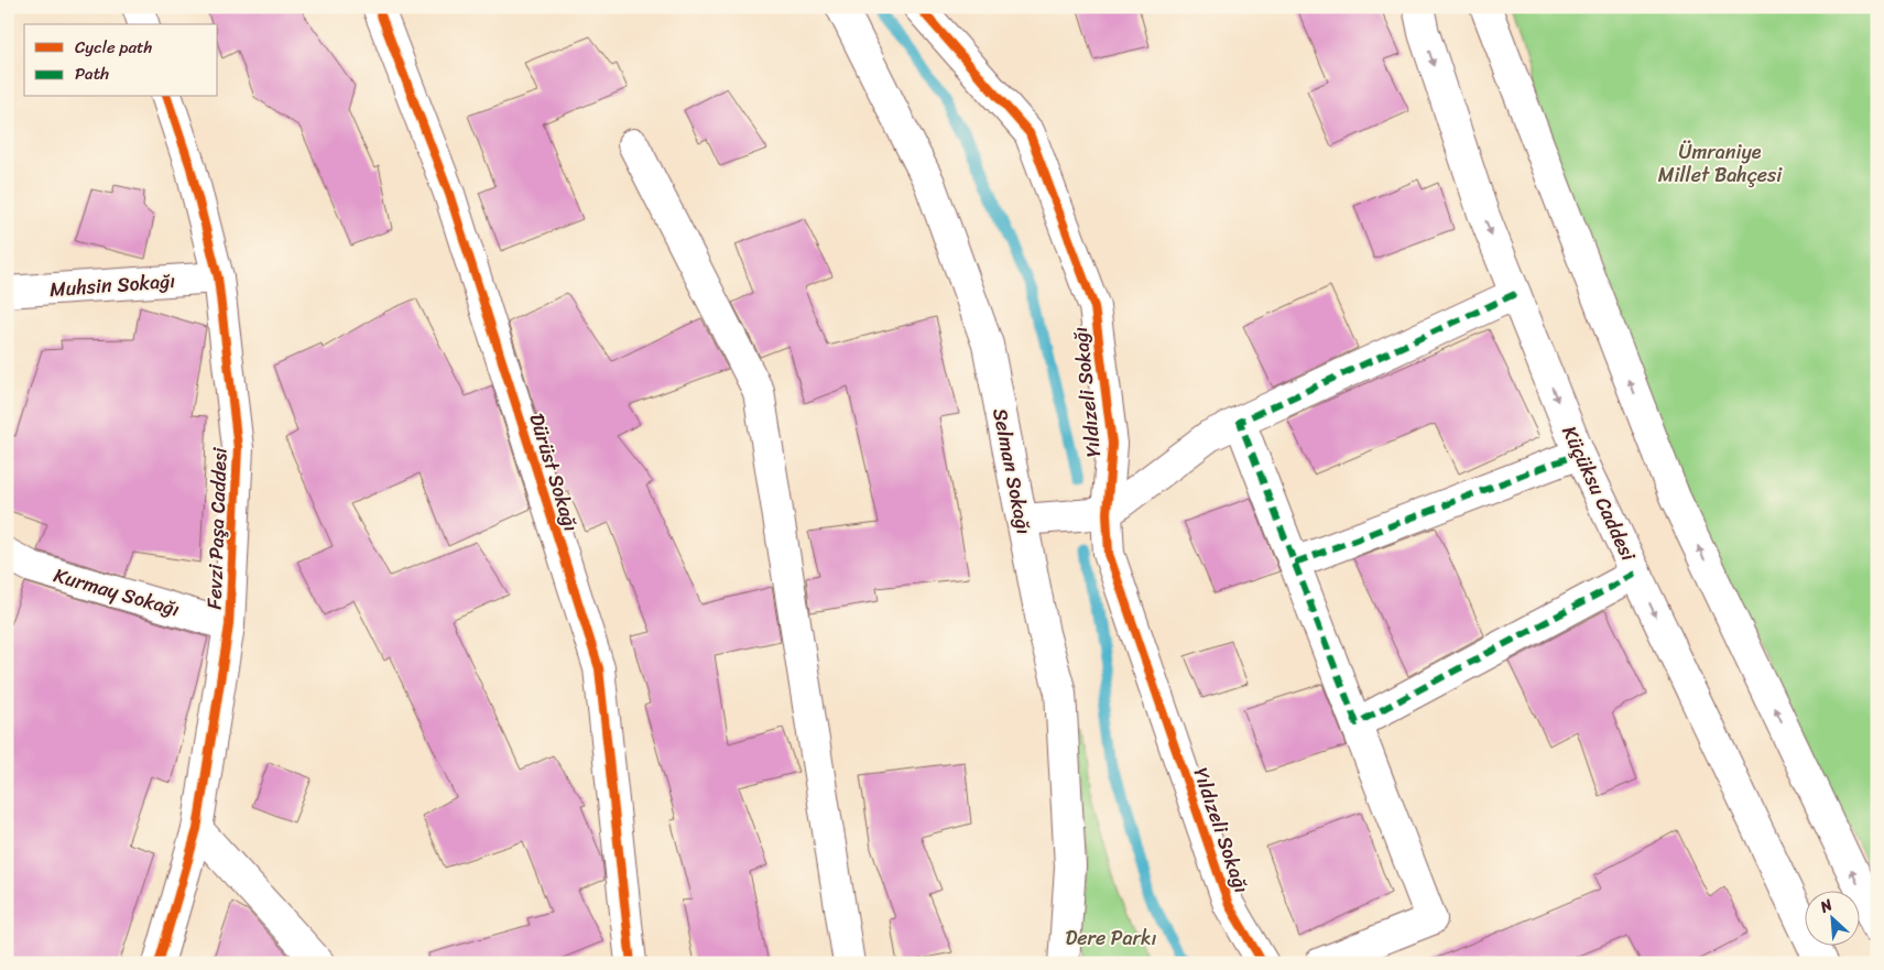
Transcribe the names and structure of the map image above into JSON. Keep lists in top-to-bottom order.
{
  "streets": {
    "street": [
      "Muhsin Sokağı",
      "Yıldızeli Sokağı",
      "Selman Sokağı",
      "Dürüst Sokağı",
      "Küçüksu Caddesi",
      "Fevzi Paşa Caddesi",
      "Kurmay Sokağı"
    ]
  },
  "crossings": [
    ["Muhsin Sokağı", "Fevzi Paşa Caddesi"],
    ["Fevzi Paşa Caddesi", "Kurmay Sokağı"]
  ],
  "parks": ["Ümraniye Millet Bahçesi", "Dere Parkı"],
  "legend": ["Cycle path", "Path"],
  "north": "top left"
}
